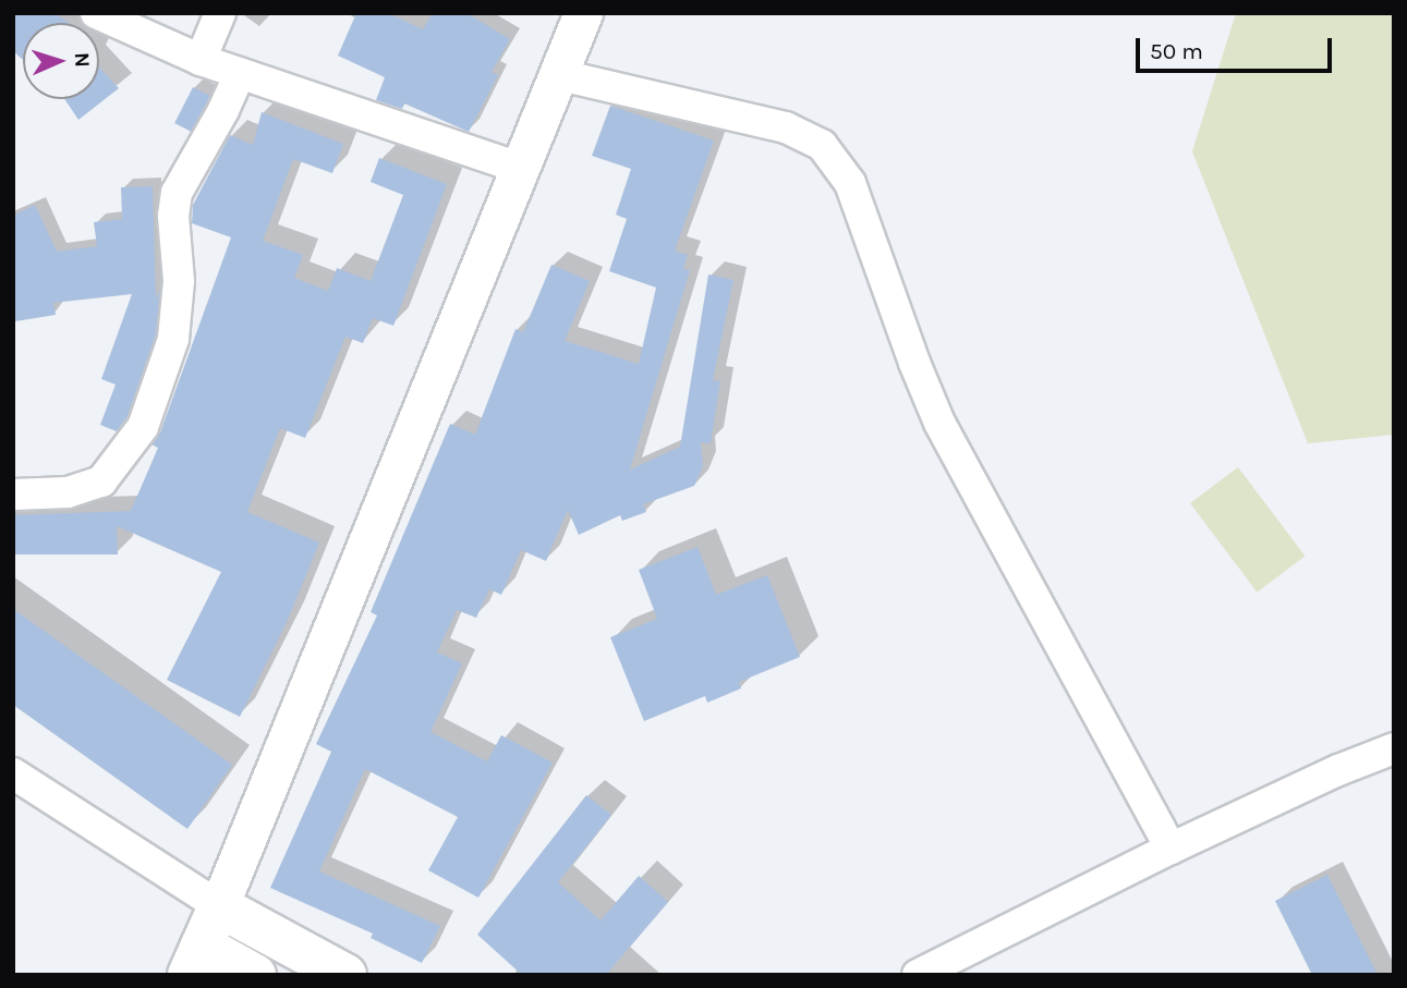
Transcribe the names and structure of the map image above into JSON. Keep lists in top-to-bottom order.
{
  "scale_bar": "50 m",
  "north": "right"
}
